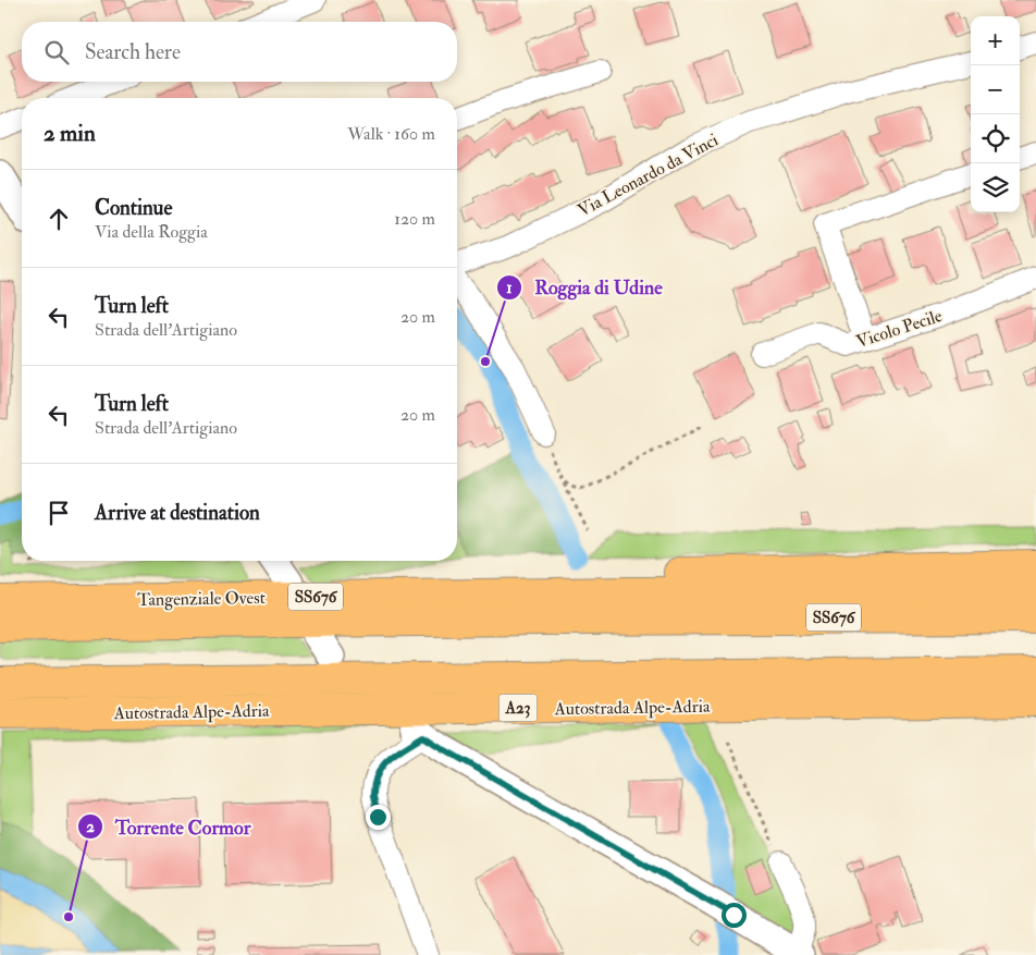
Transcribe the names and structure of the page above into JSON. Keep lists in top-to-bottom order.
{
  "streets": {
    "highway": [
      "SS676",
      "Tangenziale Ovest",
      "Autostrada Alpe-Adria",
      "A23"
    ],
    "street": ["Via Leonardo da Vinci", "Vicolo Pecile"]
  },
  "crossings": [
    ["SS676", "Tangenziale Ovest"]
  ],
  "places": ["Roggia di Udine", "Torrente Cormor"],
  "page": {
    "map_buttons": ["+", "−"],
    "search": "Search here",
    "heading": ["2 min", "Walk · 160 m"],
    "list": [
      ["Continue", "Via della Roggia", "120 m"],
      ["Turn left", "Strada dell'Artigiano", "20 m"],
      ["Turn left", "Strada dell'Artigiano", "20 m"],
      "Arrive at destination"
    ]
  }
}
